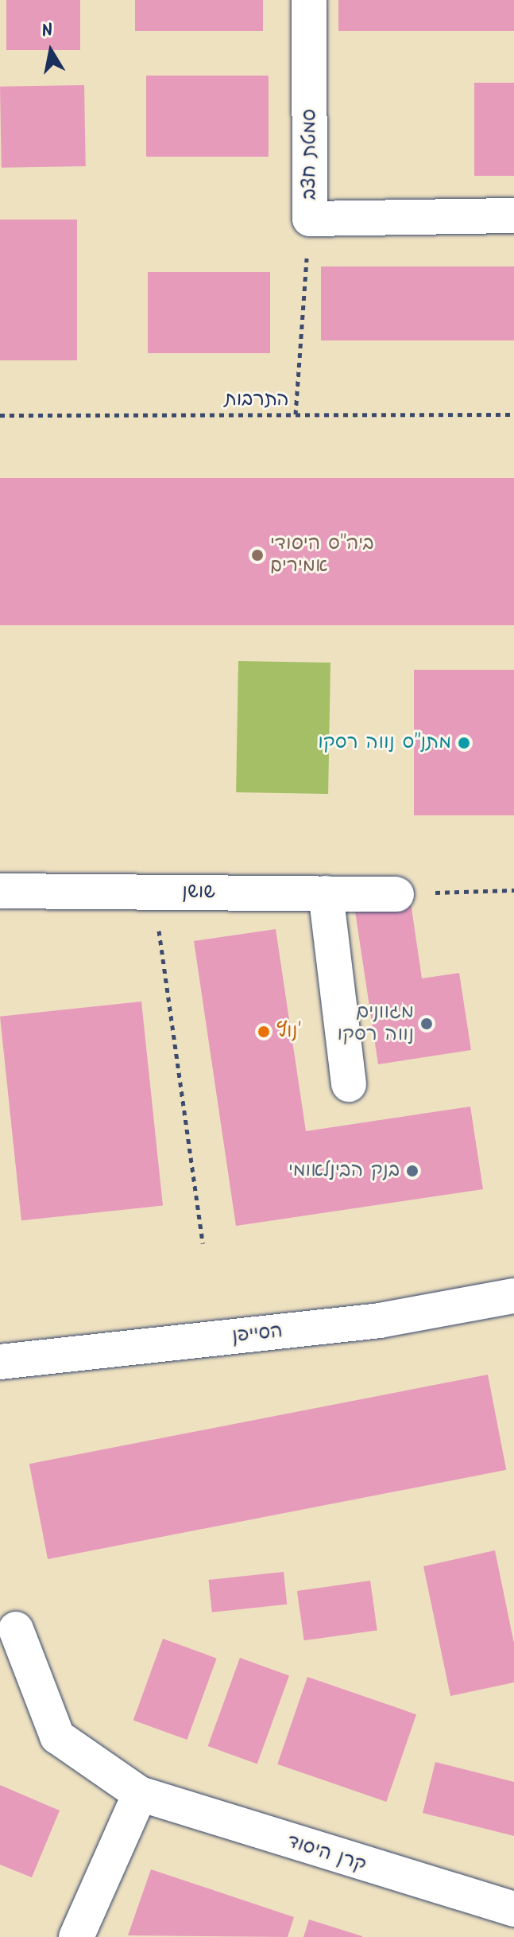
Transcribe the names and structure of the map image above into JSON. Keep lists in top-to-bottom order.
{
  "streets": {
    "street": [
      "סמטת חצב",
      "שושן",
      "הסייפן",
      "קרן היסוד"
    ],
    "path": ["התרבות"]
  },
  "places": [
    "ביה\"ס היסודי אמירים",
    "מתנ\"ס נווה רסקו",
    "מגוונים נווה רסקו",
    "נוץ'",
    "בנק הבינלאומי"
  ],
  "north": "top"
}
